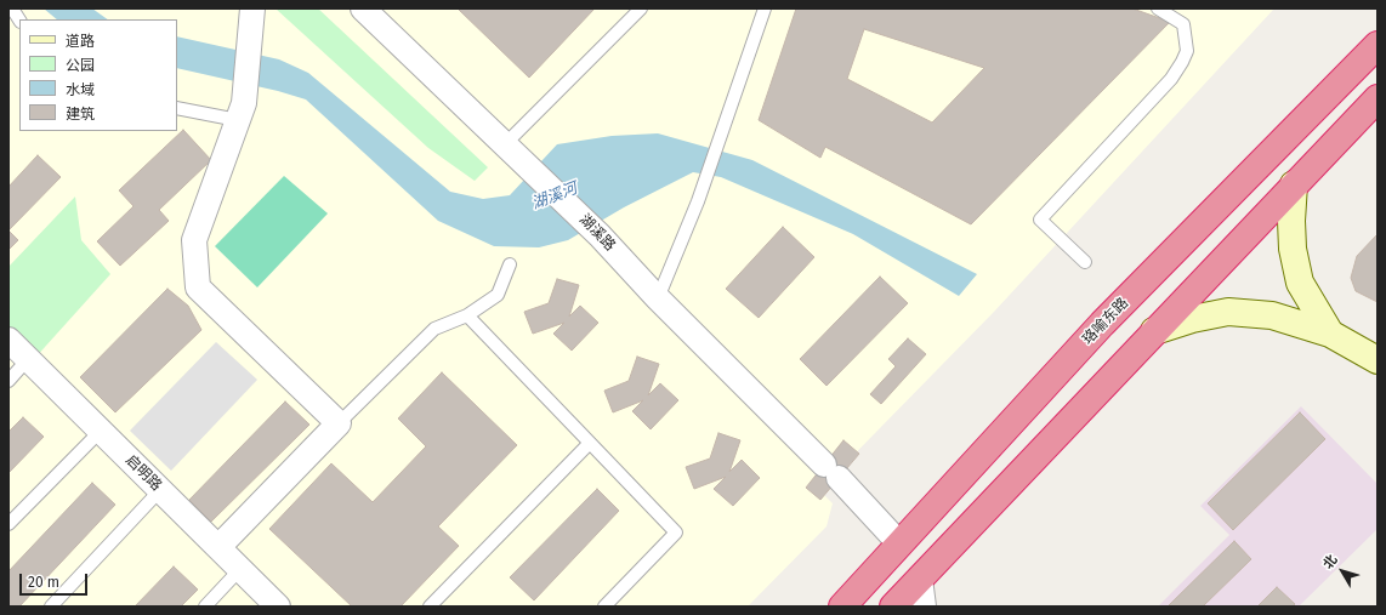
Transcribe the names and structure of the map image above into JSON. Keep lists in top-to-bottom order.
{
  "streets": {
    "highway": ["珞喻东路"],
    "street": ["湖溪路", "启明路"]
  },
  "crossings": [
    ["湖溪路", "珞喻东路"]
  ],
  "water": ["湖溪河"],
  "legend": [
    "道路",
    "公园",
    "水域",
    "建筑"
  ],
  "scale_bar": "20 m",
  "north": "top left"
}
